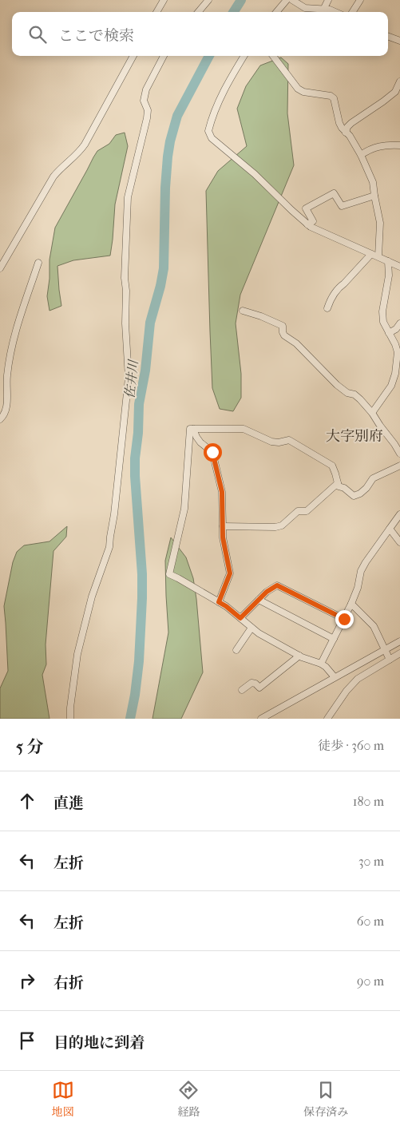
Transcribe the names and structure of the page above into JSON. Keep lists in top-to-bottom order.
{
  "districts": ["大字別府"],
  "water": ["佐井川"],
  "page": {
    "search": "ここで検索",
    "heading": ["5 分", "徒歩 · 360 m"],
    "list": [
      ["直進", "180 m"],
      ["左折", "30 m"],
      ["左折", "60 m"],
      ["右折", "90 m"],
      "目的地に到着"
    ],
    "nav": ["地図", "経路", "保存済み"]
  }
}
